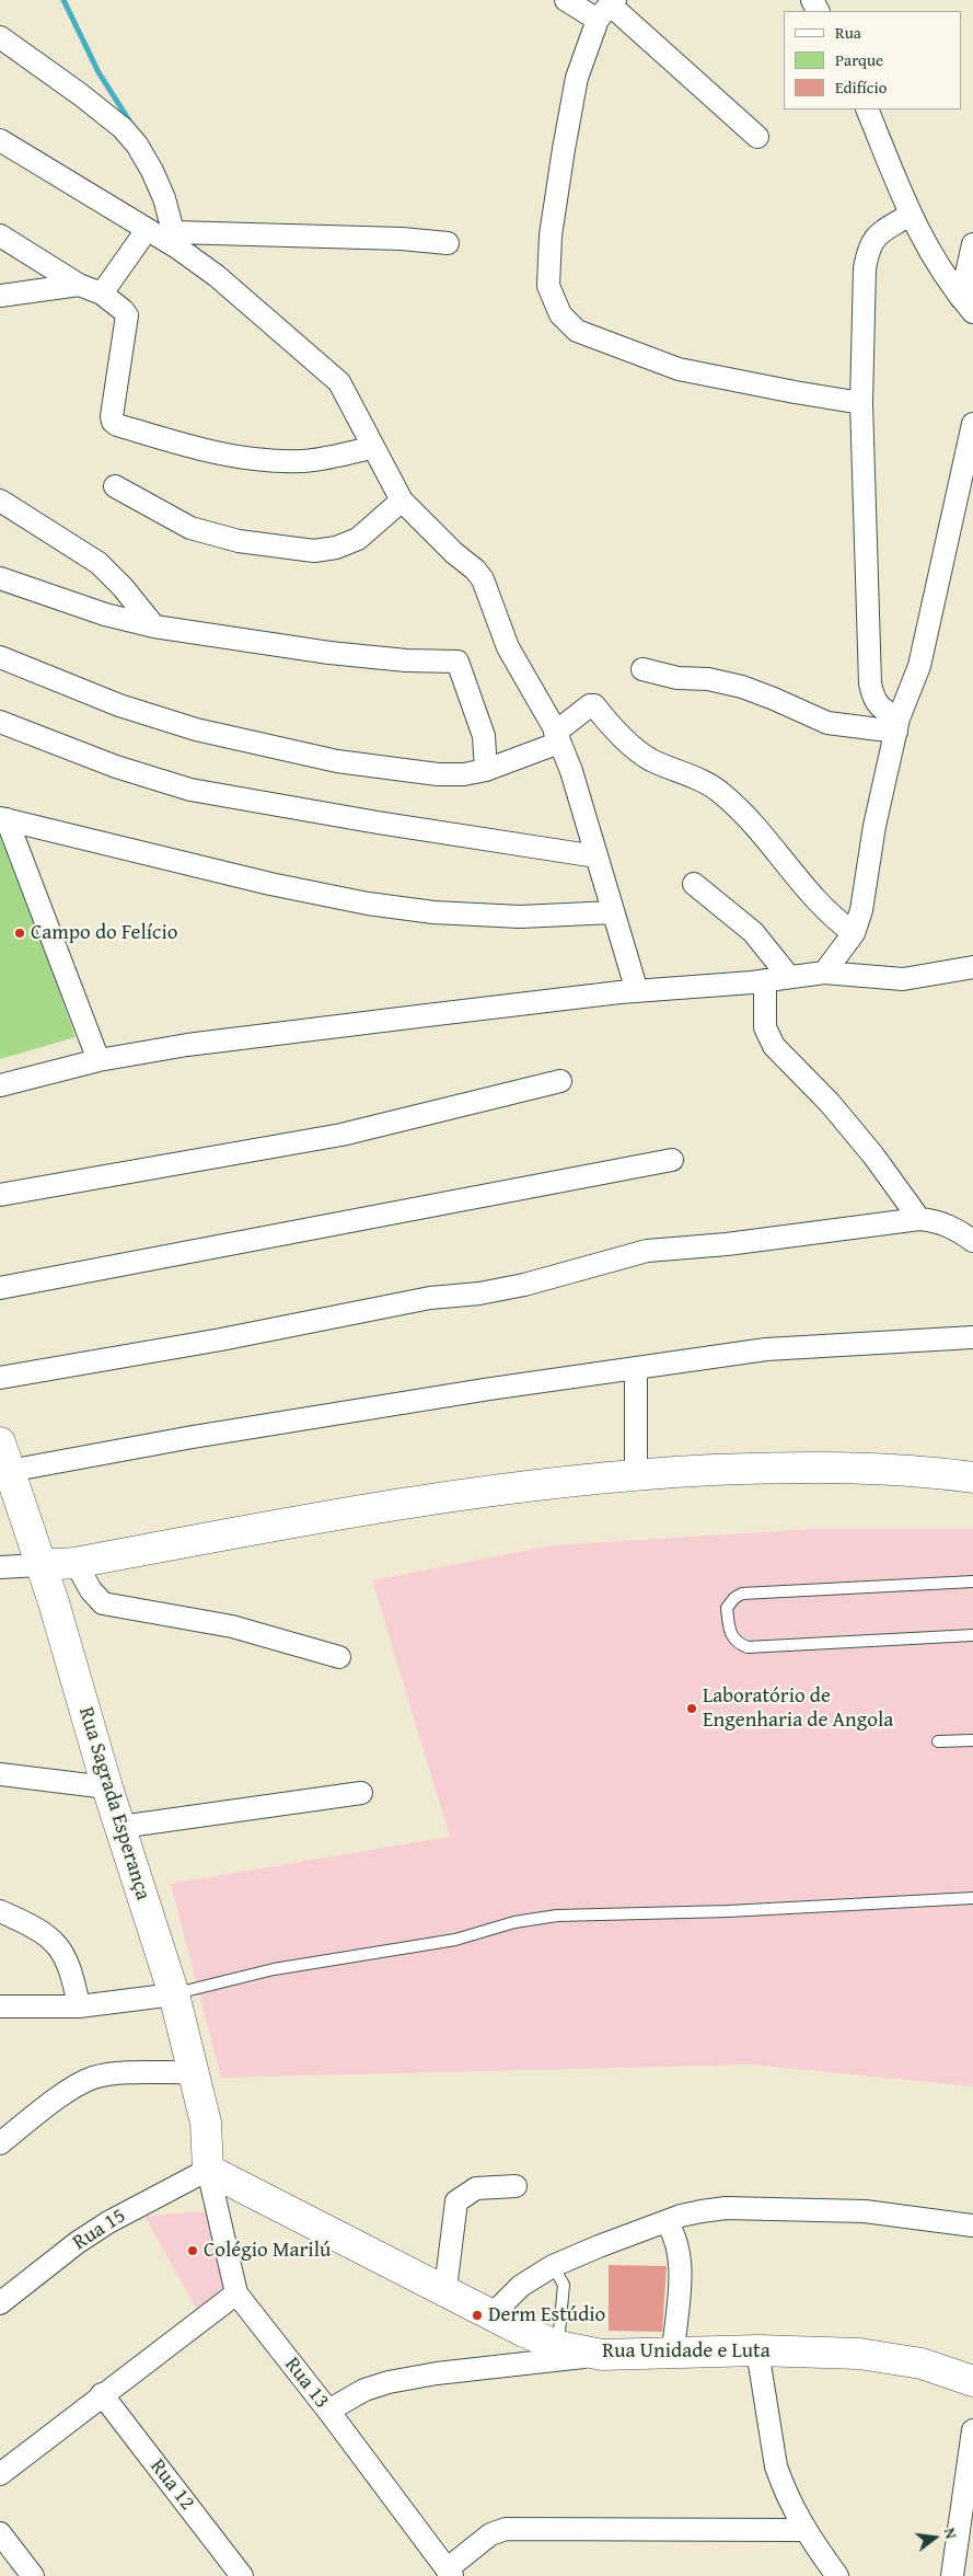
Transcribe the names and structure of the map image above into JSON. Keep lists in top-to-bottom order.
{
  "streets": {
    "street": [
      "Rua Sagrada Esperança",
      "Rua 15",
      "Rua Unidade e Luta",
      "Rua 13",
      "Rua 12"
    ]
  },
  "crossings": [
    ["Rua Sagrada Esperança", "Rua 15"],
    ["Rua Sagrada Esperança", "Rua Unidade e Luta"],
    ["Rua Sagrada Esperança", "Rua 13"],
    ["Rua 15", "Rua Unidade e Luta"],
    ["Rua 15", "Rua 13"],
    ["Rua Unidade e Luta", "Rua 13"]
  ],
  "places": [
    "Campo do Felício",
    "Laboratório de Engenharia de Angola",
    "Colégio Marilú",
    "Derm Estúdio"
  ],
  "legend": ["Rua", "Parque", "Edifício"],
  "north": "right"
}
